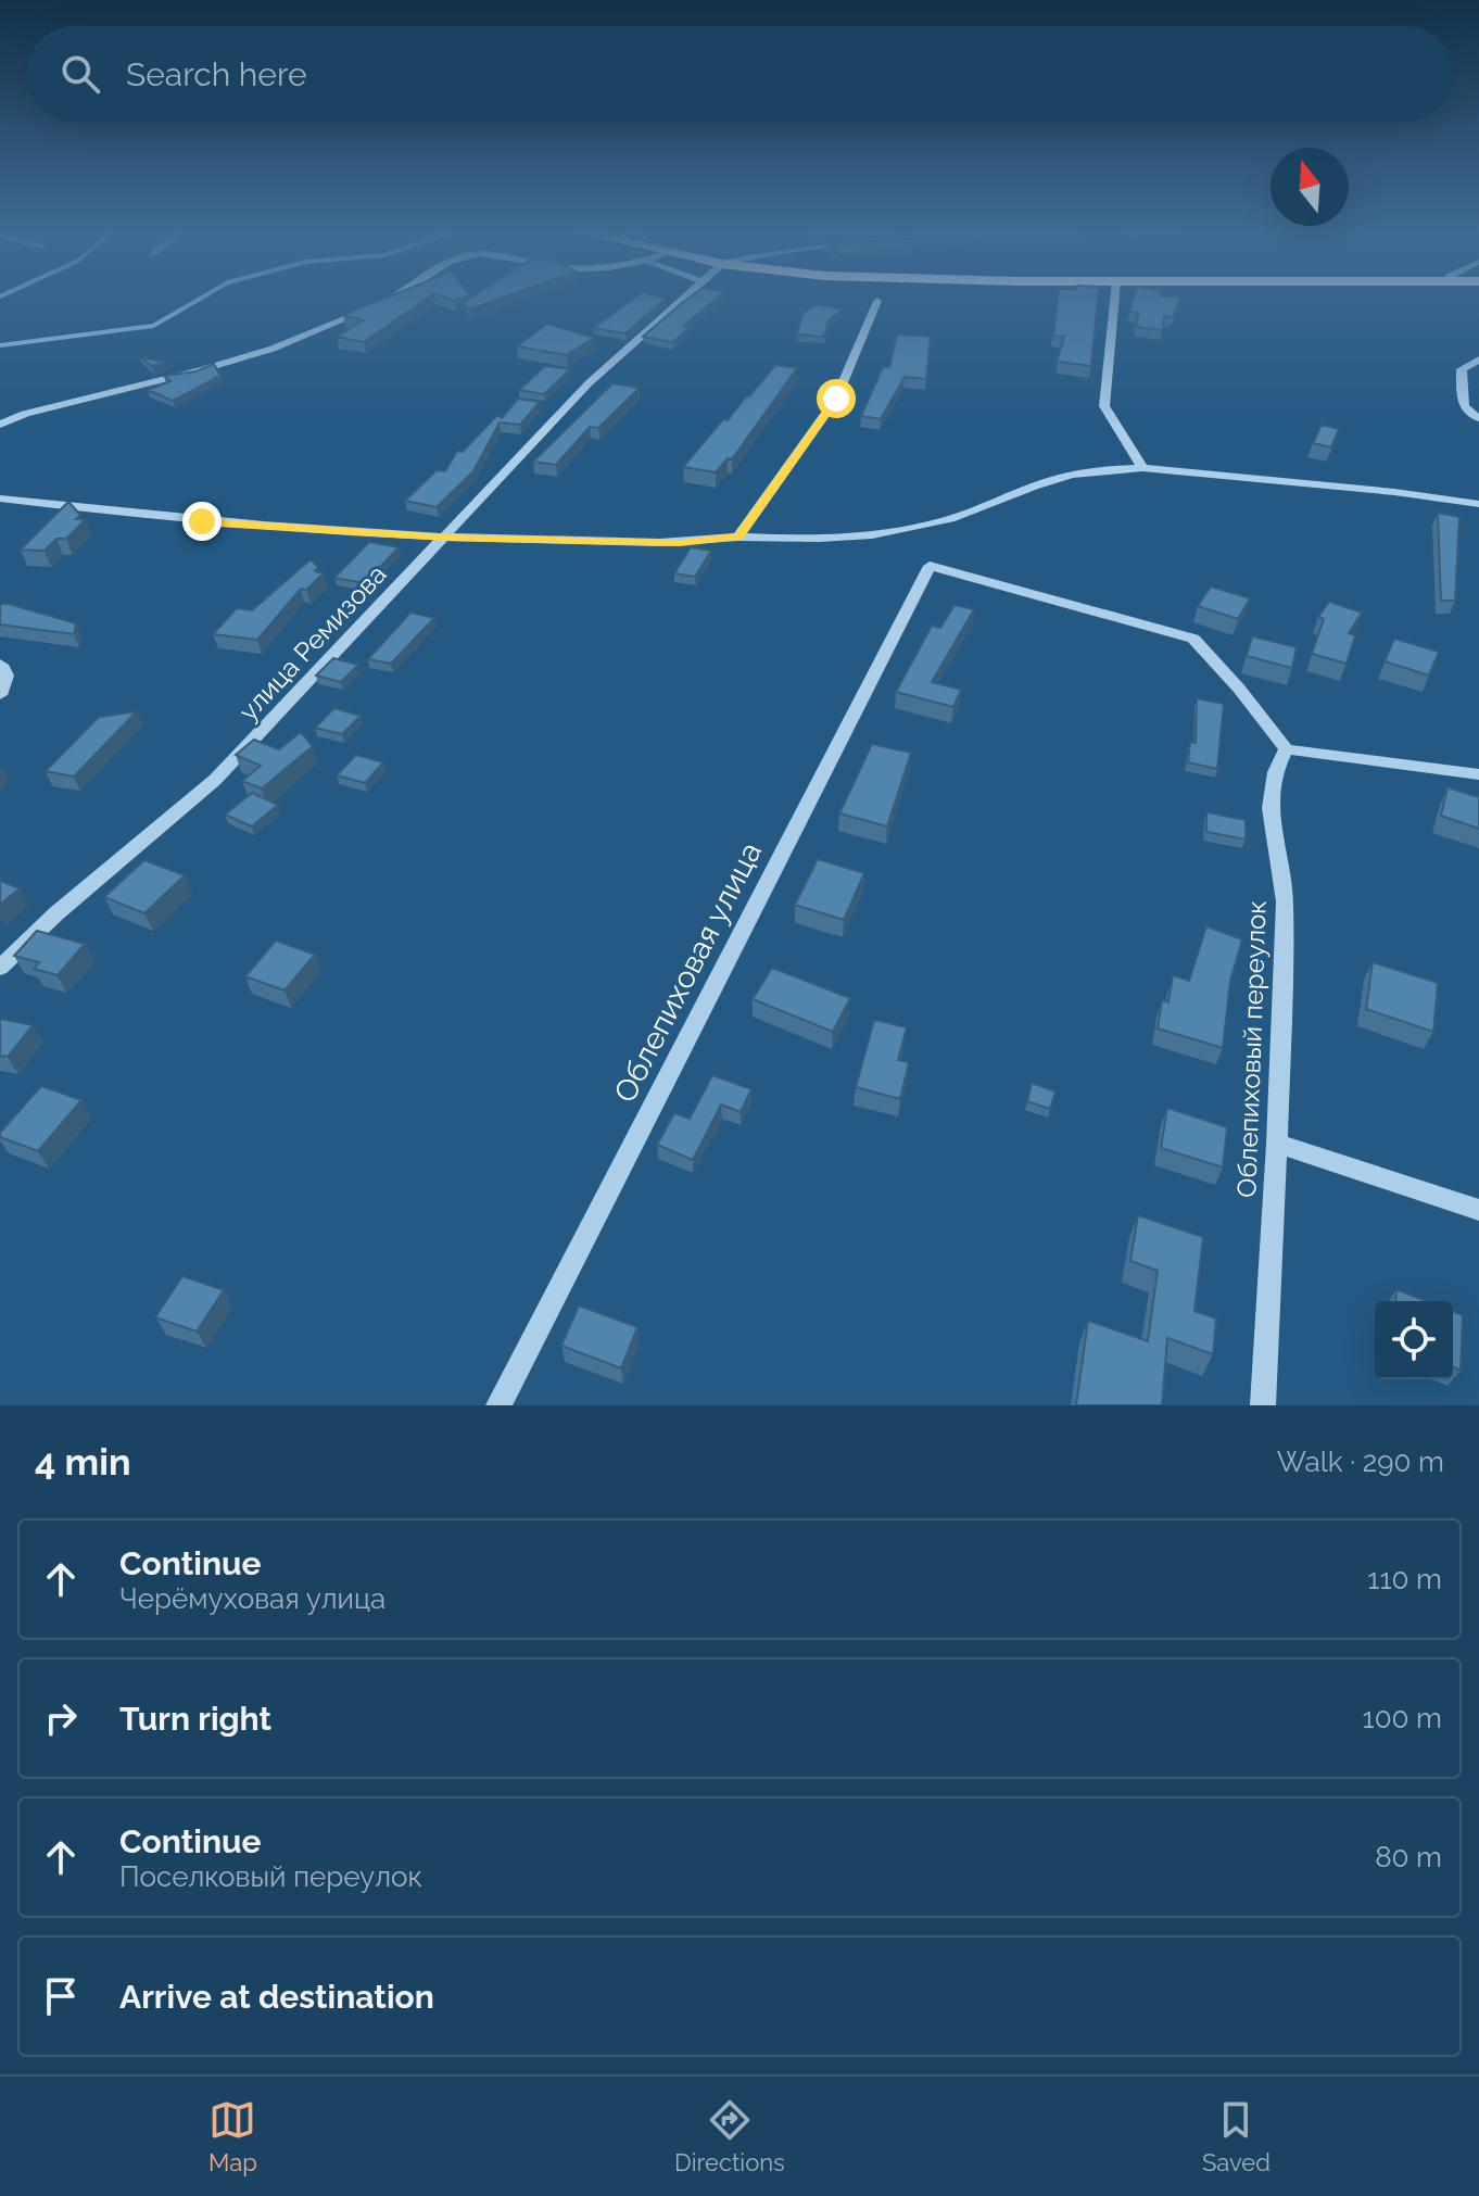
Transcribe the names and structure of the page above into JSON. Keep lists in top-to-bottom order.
{
  "streets": {
    "street": ["улица Ремизова", "Облепиховая улица", "Облепиховый переулок"]
  },
  "crossings": [
    ["Облепиховая улица", "Облепиховый переулок"]
  ],
  "north": "top",
  "page": {
    "search": "Search here",
    "heading": ["4 min", "Walk · 290 m"],
    "list": [
      ["Continue", "Черёмуховая улица", "110 m"],
      ["Turn right", "100 m"],
      ["Continue", "Поселковый переулок", "80 m"],
      "Arrive at destination"
    ],
    "nav": ["Map", "Directions", "Saved"]
  }
}
